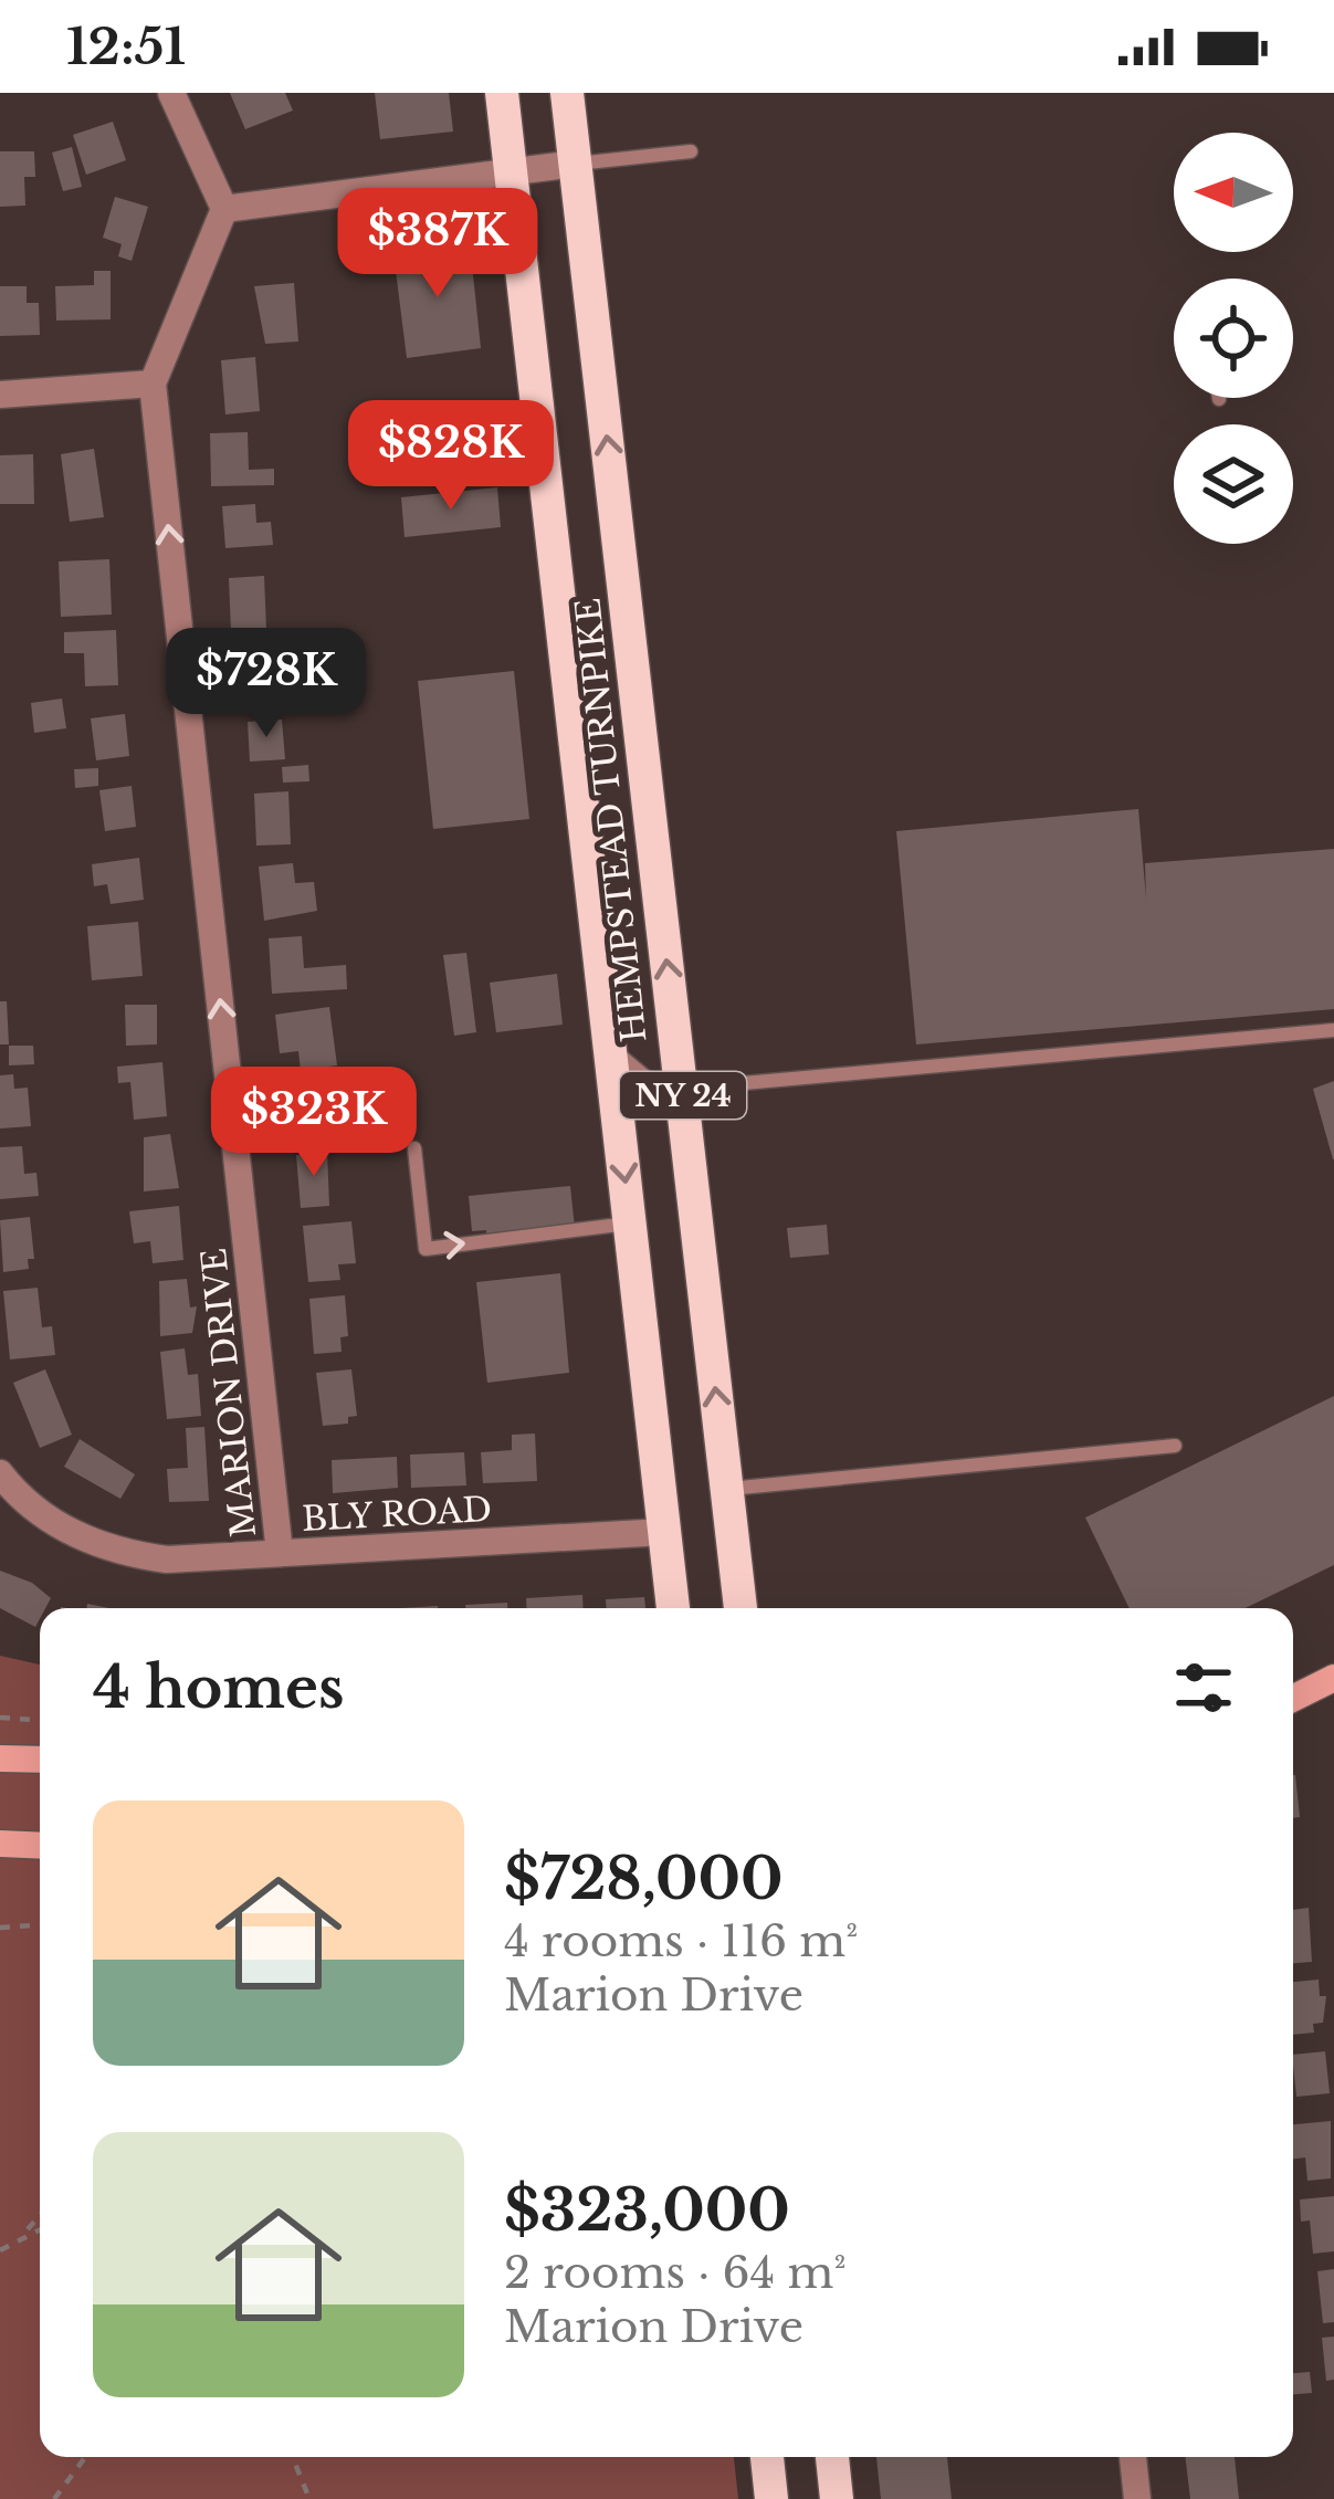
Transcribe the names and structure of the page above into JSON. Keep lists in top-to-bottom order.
{
  "streets": {
    "main road": ["HEMPSTEAD TURNPIKE", "NY 24"],
    "street": ["MARION DRIVE", "BLY ROAD"]
  },
  "crossings": [
    ["HEMPSTEAD TURNPIKE", "BLY ROAD"],
    ["MARION DRIVE", "BLY ROAD"]
  ],
  "one_way": ["MARION DRIVE"],
  "north": "left",
  "page": {
    "status": "12:51",
    "price": [
      "$387K",
      "$828K",
      "$728K",
      "$323K"
    ],
    "heading": "4 homes",
    "list": [
      {
        "name": "$728,000",
        "note": "4 rooms · 116 m² · Marion Drive"
      },
      {
        "name": "$323,000",
        "note": "2 rooms · 64 m² · Marion Drive"
      }
    ]
  }
}
